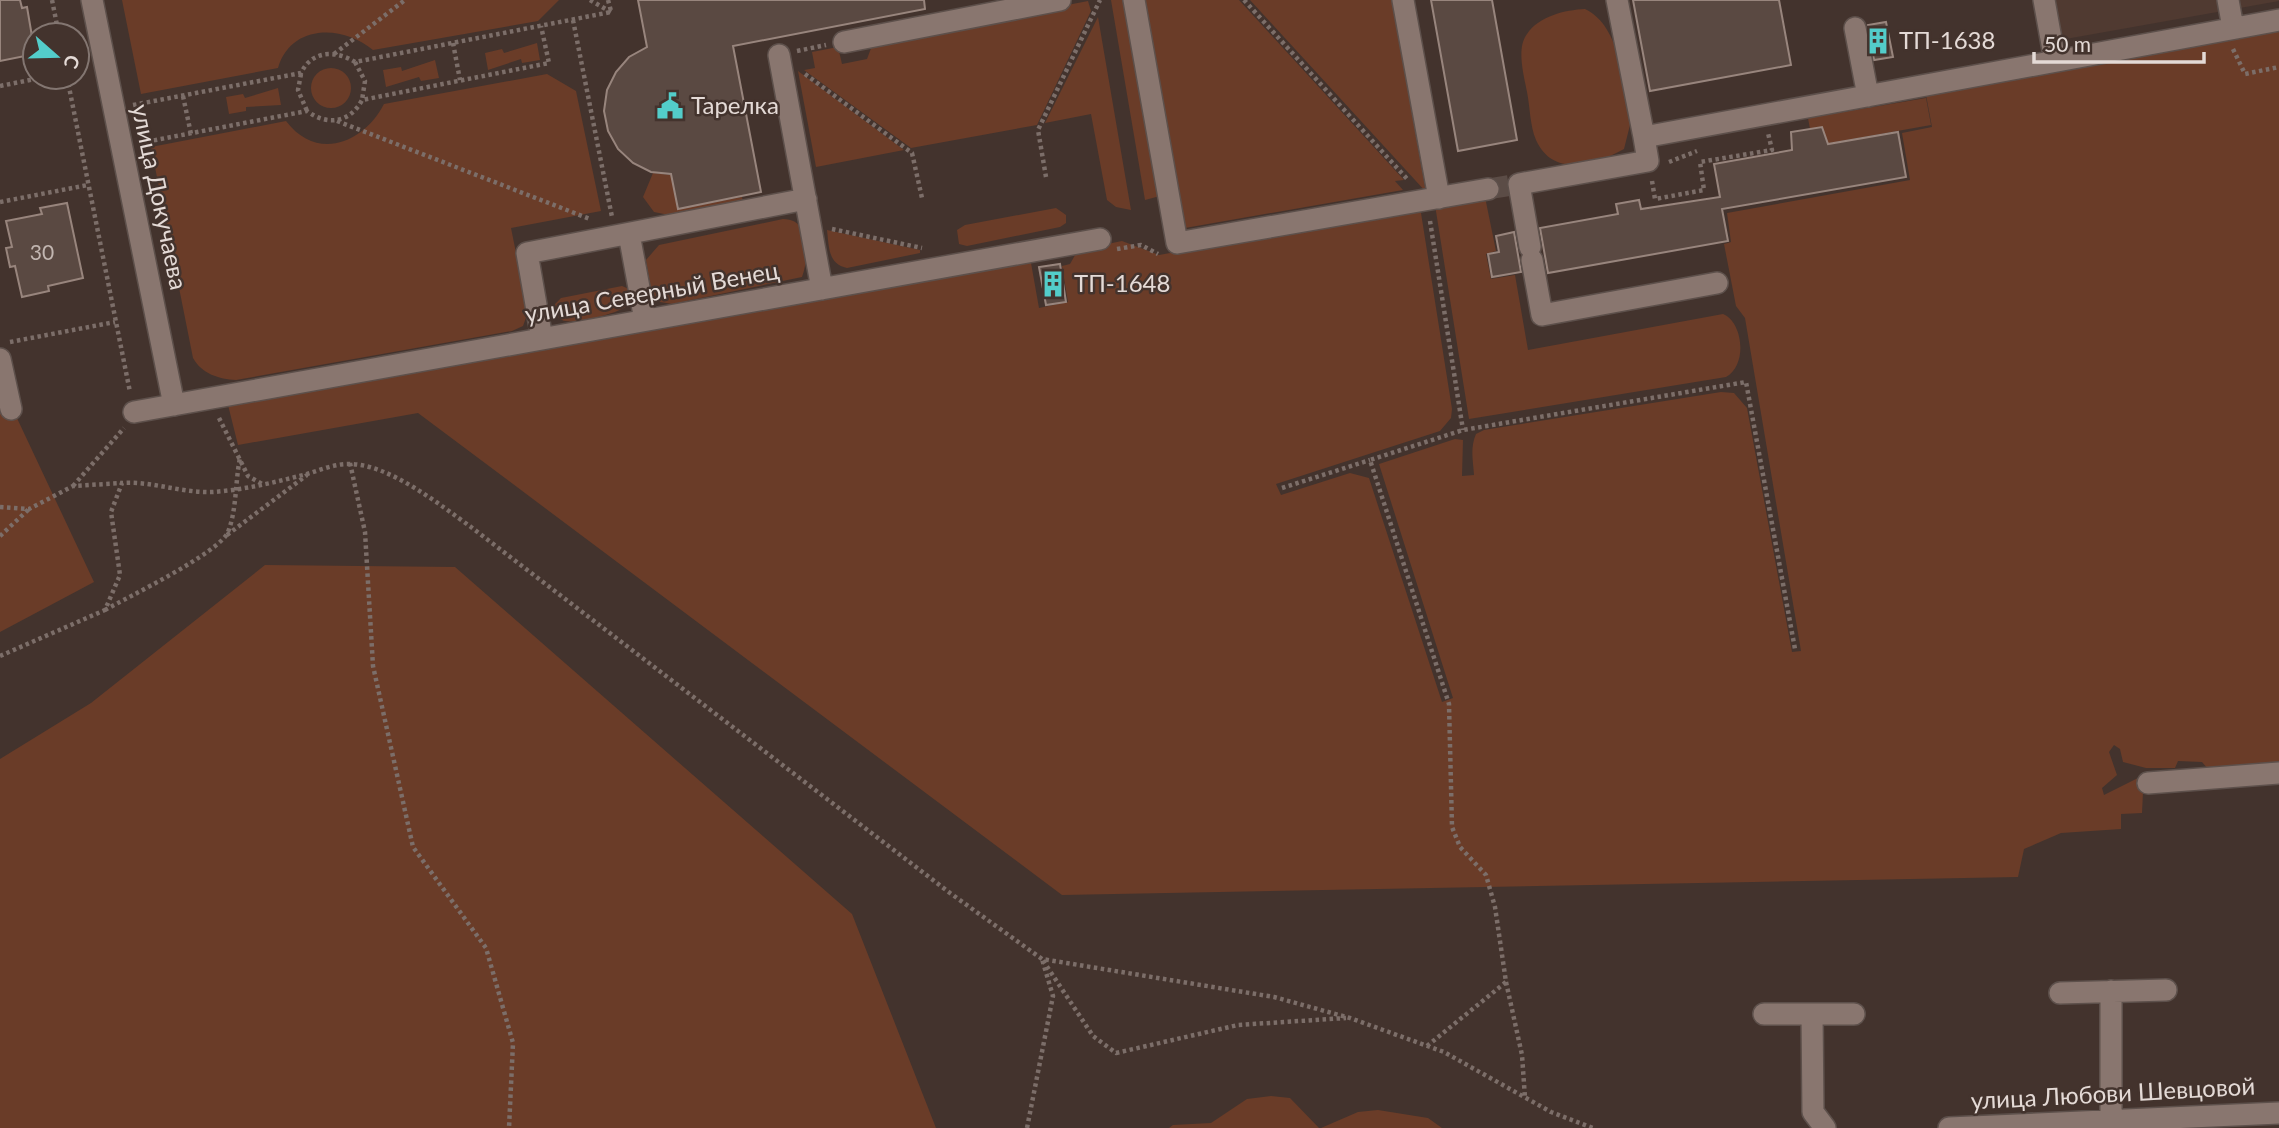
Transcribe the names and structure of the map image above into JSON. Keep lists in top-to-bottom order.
{
  "streets": {
    "street": ["улица Докучаева", "улица Северный Венец", "улица Любови Шевцовой"]
  },
  "crossings": [
    ["улица Докучаева", "улица Северный Венец"]
  ],
  "places": {
    "building": ["ТП-1638", "ТП-1648"],
    "public building": ["Тарелка"]
  },
  "house_numbers": ["30"],
  "scale_bar": "50 m",
  "north": "right"
}
